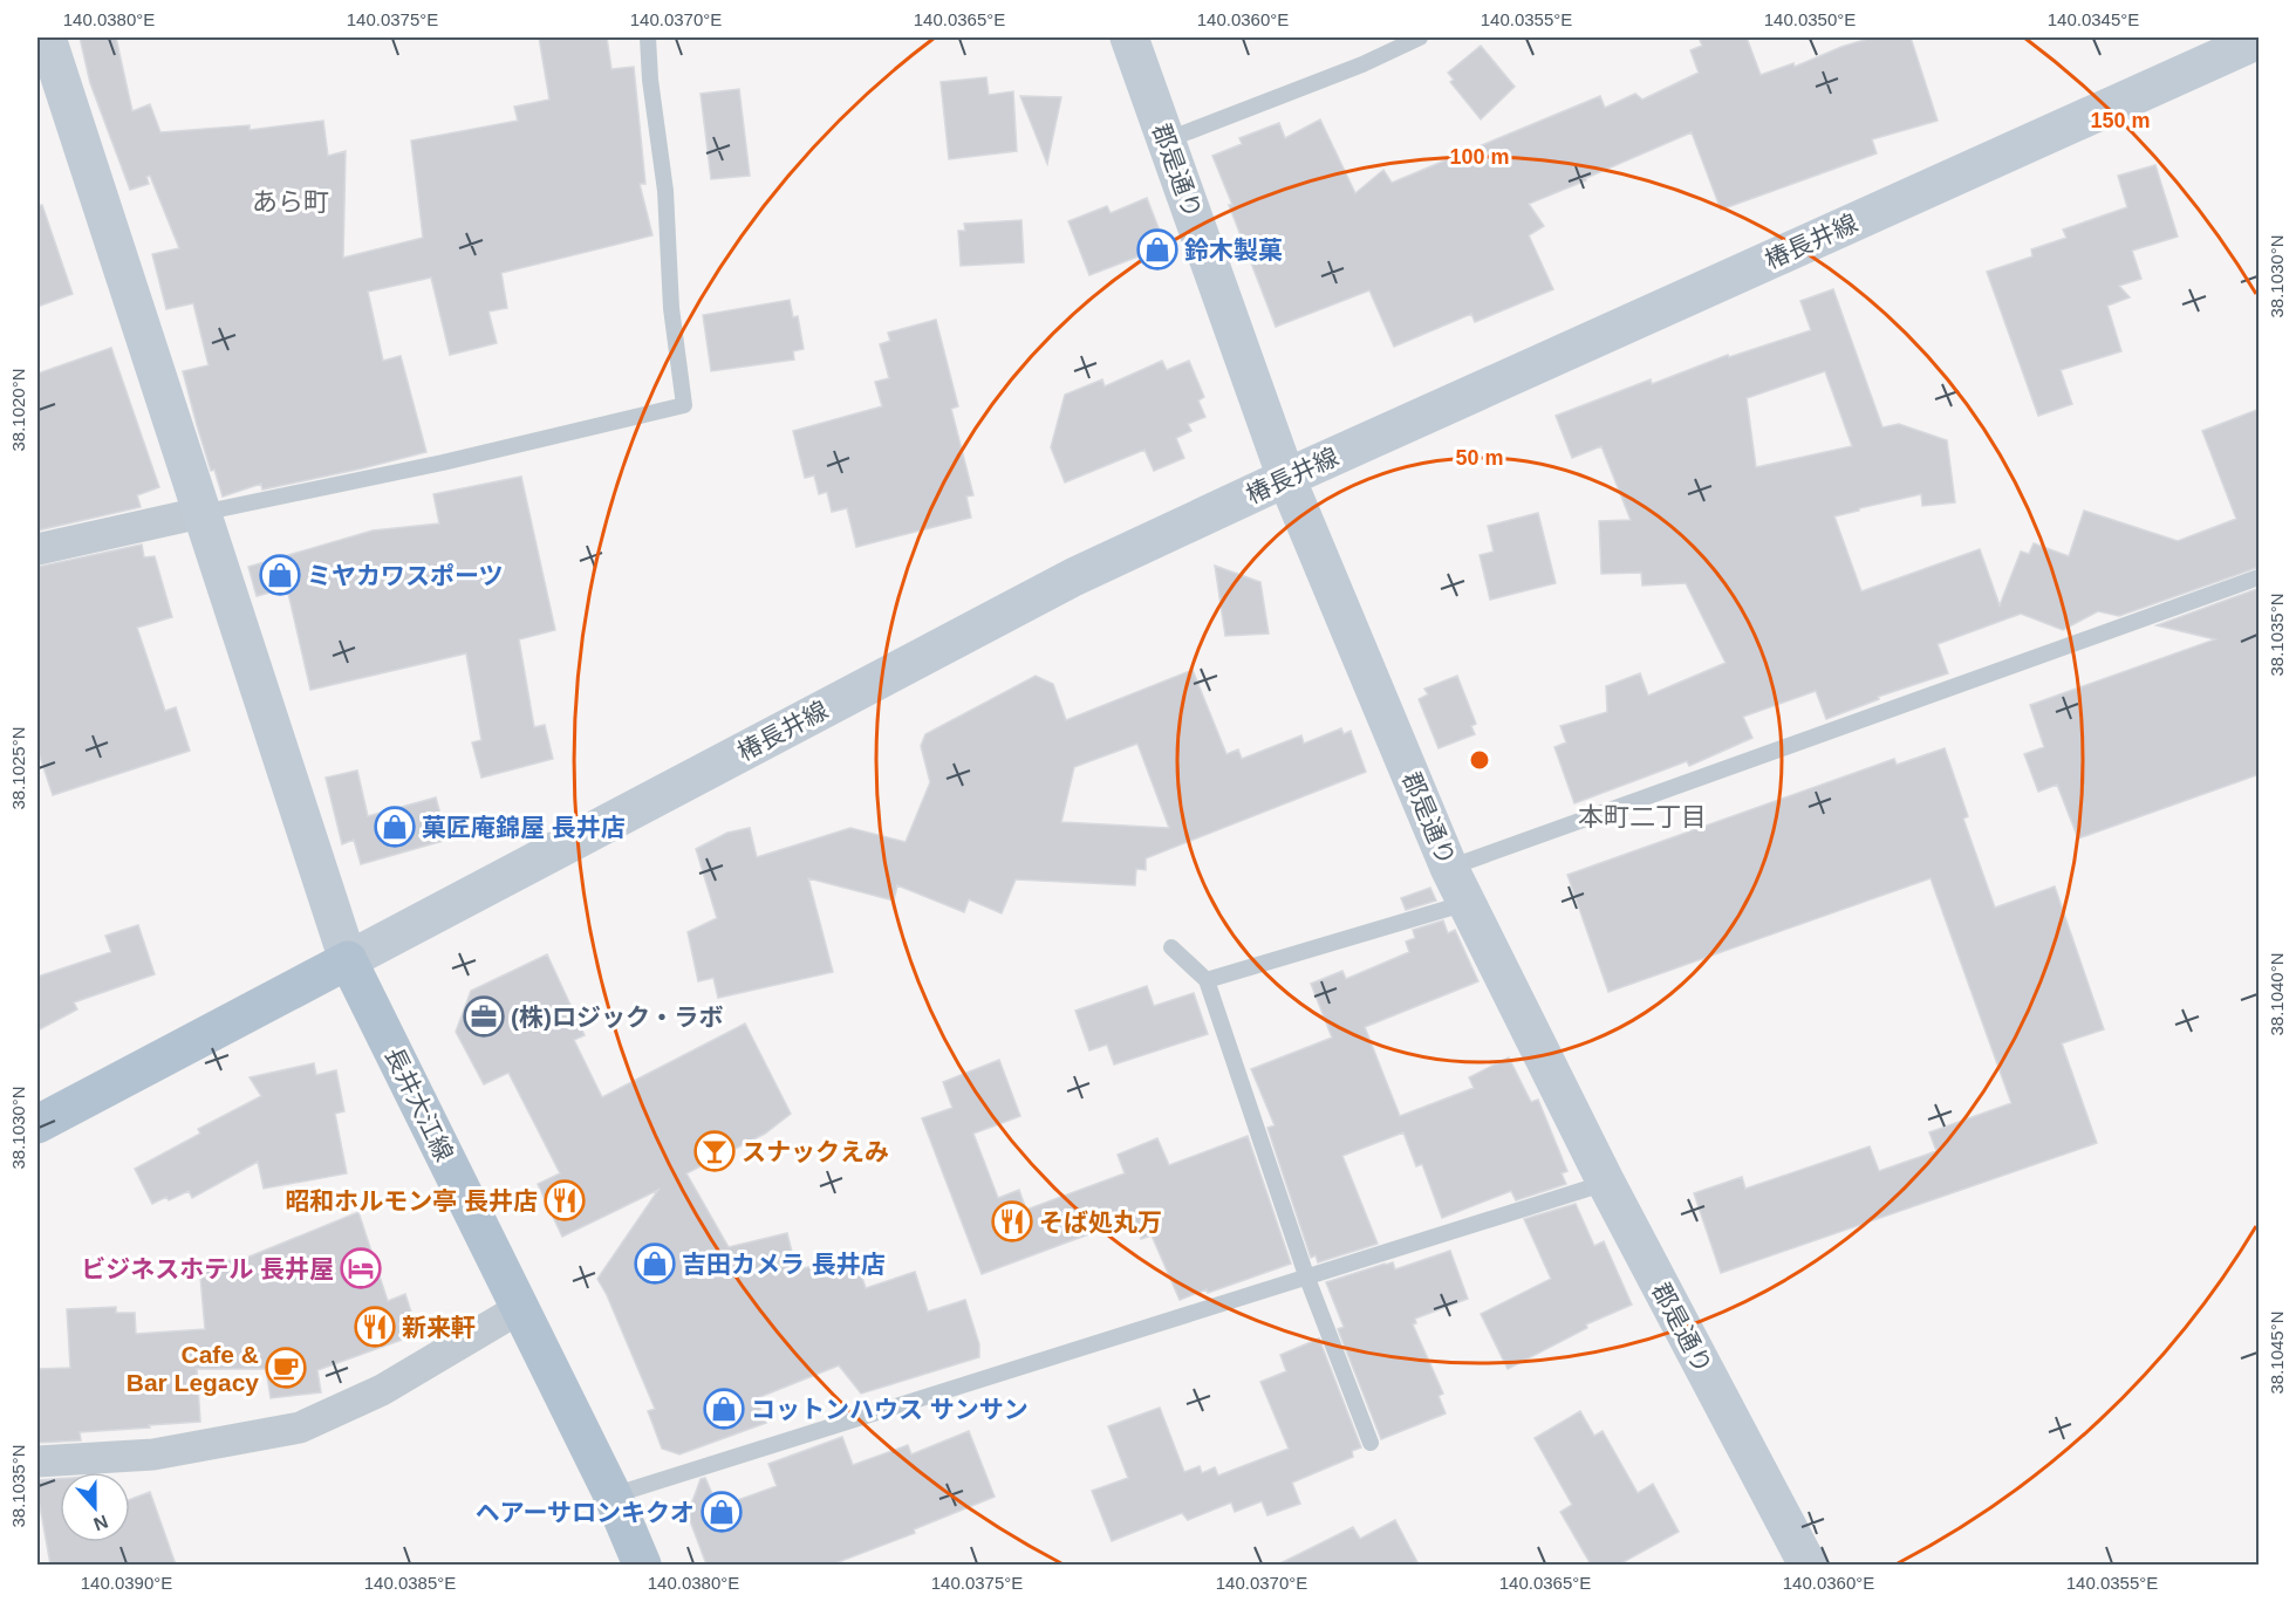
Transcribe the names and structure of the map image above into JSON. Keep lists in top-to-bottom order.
{
  "streets": {
    "main road": ["長井大江線"],
    "street": ["郡是通り", "椿長井線"]
  },
  "crossings": [
    ["郡是通り", "椿長井線"],
    ["椿長井線", "長井大江線"]
  ],
  "districts": ["あら町", "本町二丁目"],
  "places": {
    "shop": [
      "鈴木製菓",
      "ミヤカワスポーツ",
      "菓匠庵錦屋 長井店",
      "吉田カメラ 長井店",
      "コットンハウス サンサン",
      "ヘアーサロンキクオ"
    ],
    "office": ["(株)ロジック・ラボ"],
    "bar": ["スナックえみ"],
    "restaurant": ["昭和ホルモン亭 長井店", "そば処丸万", "新来軒"],
    "hotel": ["ビジネスホテル 長井屋"],
    "cafe": ["Cafe & Bar Legacy"]
  },
  "north": "bottom",
  "coordinates": [
    "140.0380°E",
    "140.0375°E",
    "140.0370°E",
    "140.0365°E",
    "140.0360°E",
    "140.0355°E",
    "140.0350°E",
    "140.0345°E",
    "38.1030°N",
    "38.1020°N",
    "38.1035°N",
    "38.1025°N",
    "38.1040°N",
    "38.1045°N",
    "140.0390°E",
    "140.0385°E"
  ],
  "rings": ["150 m", "100 m", "50 m"]
}
